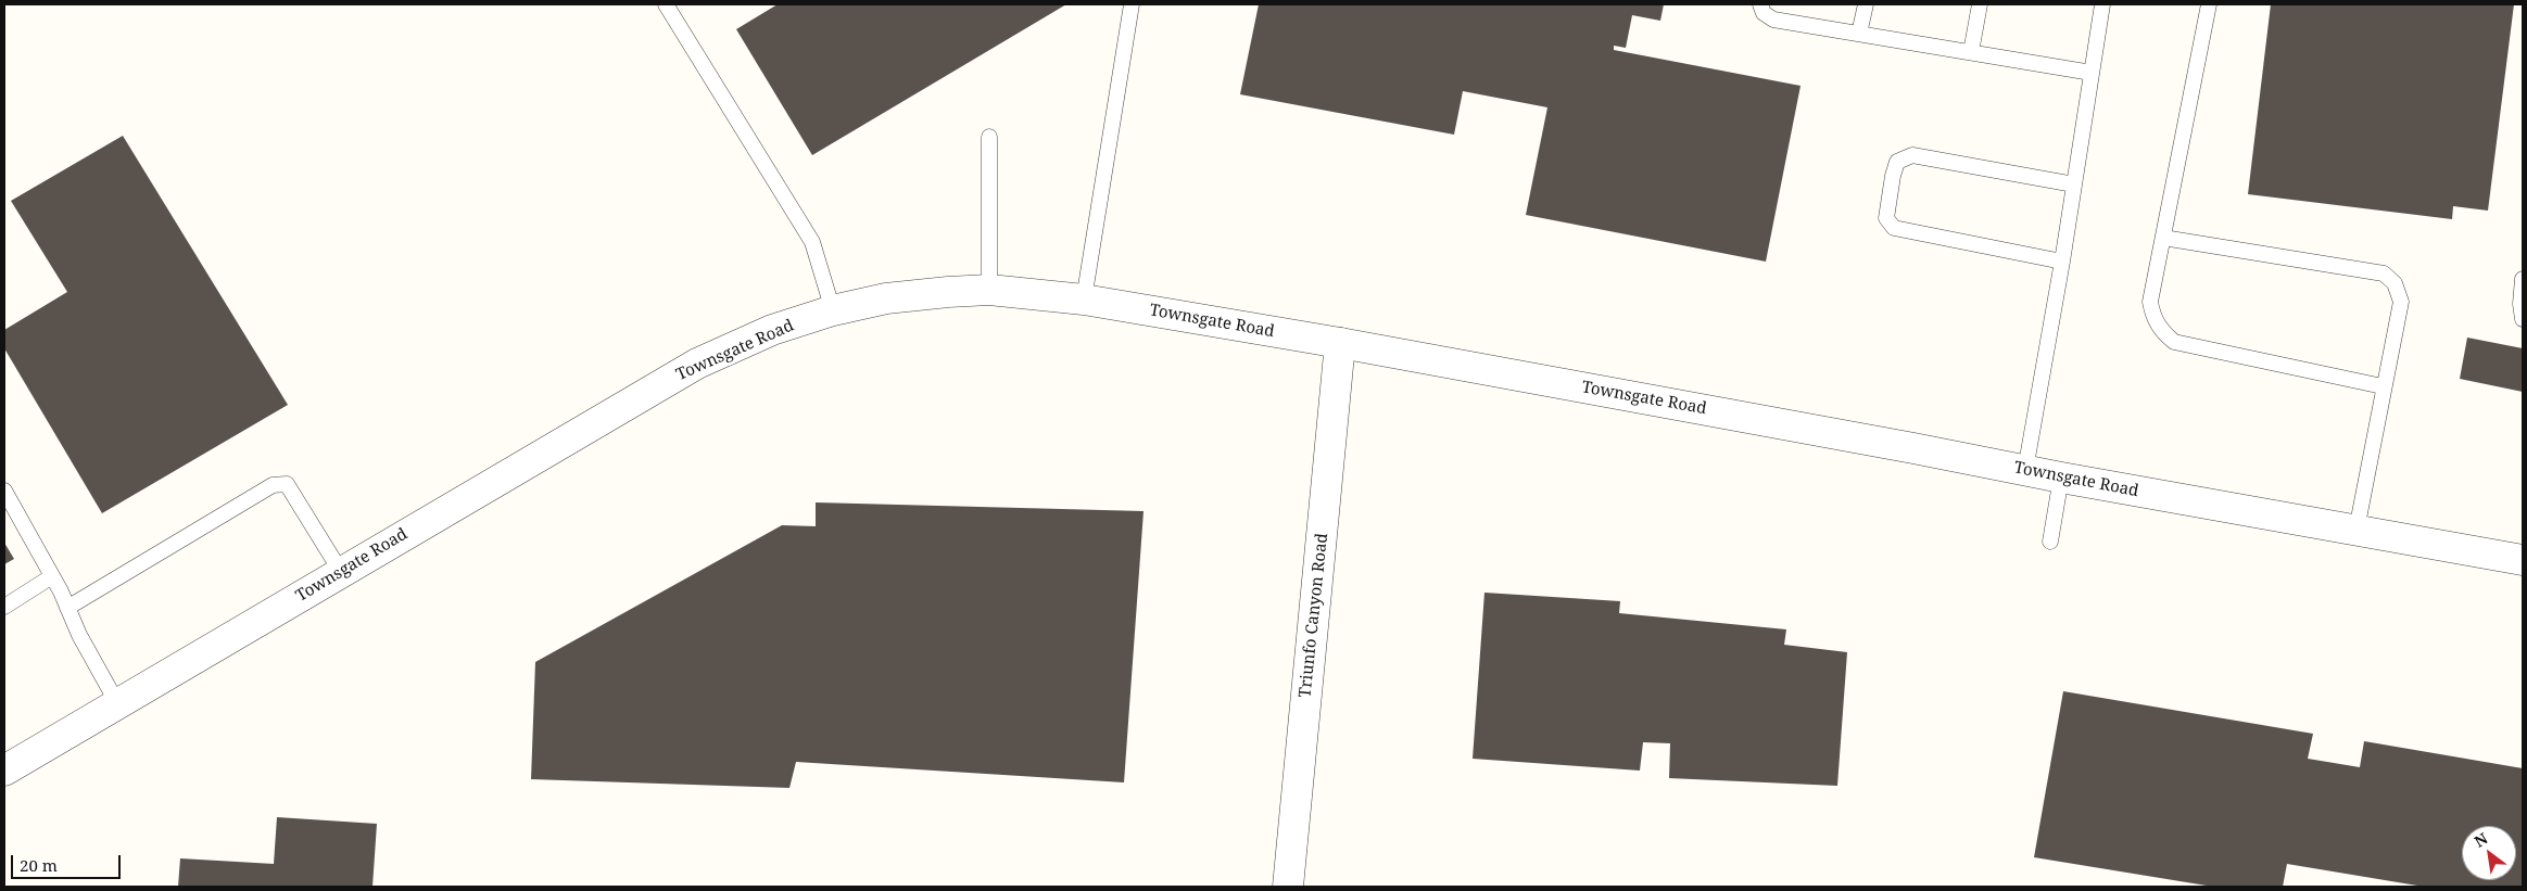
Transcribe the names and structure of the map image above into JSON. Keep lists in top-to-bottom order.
{
  "streets": {
    "street": ["Townsgate Road", "Triunfo Canyon Road"]
  },
  "crossings": [
    ["Townsgate Road", "Triunfo Canyon Road"]
  ],
  "scale_bar": "20 m",
  "north": "top left"
}
